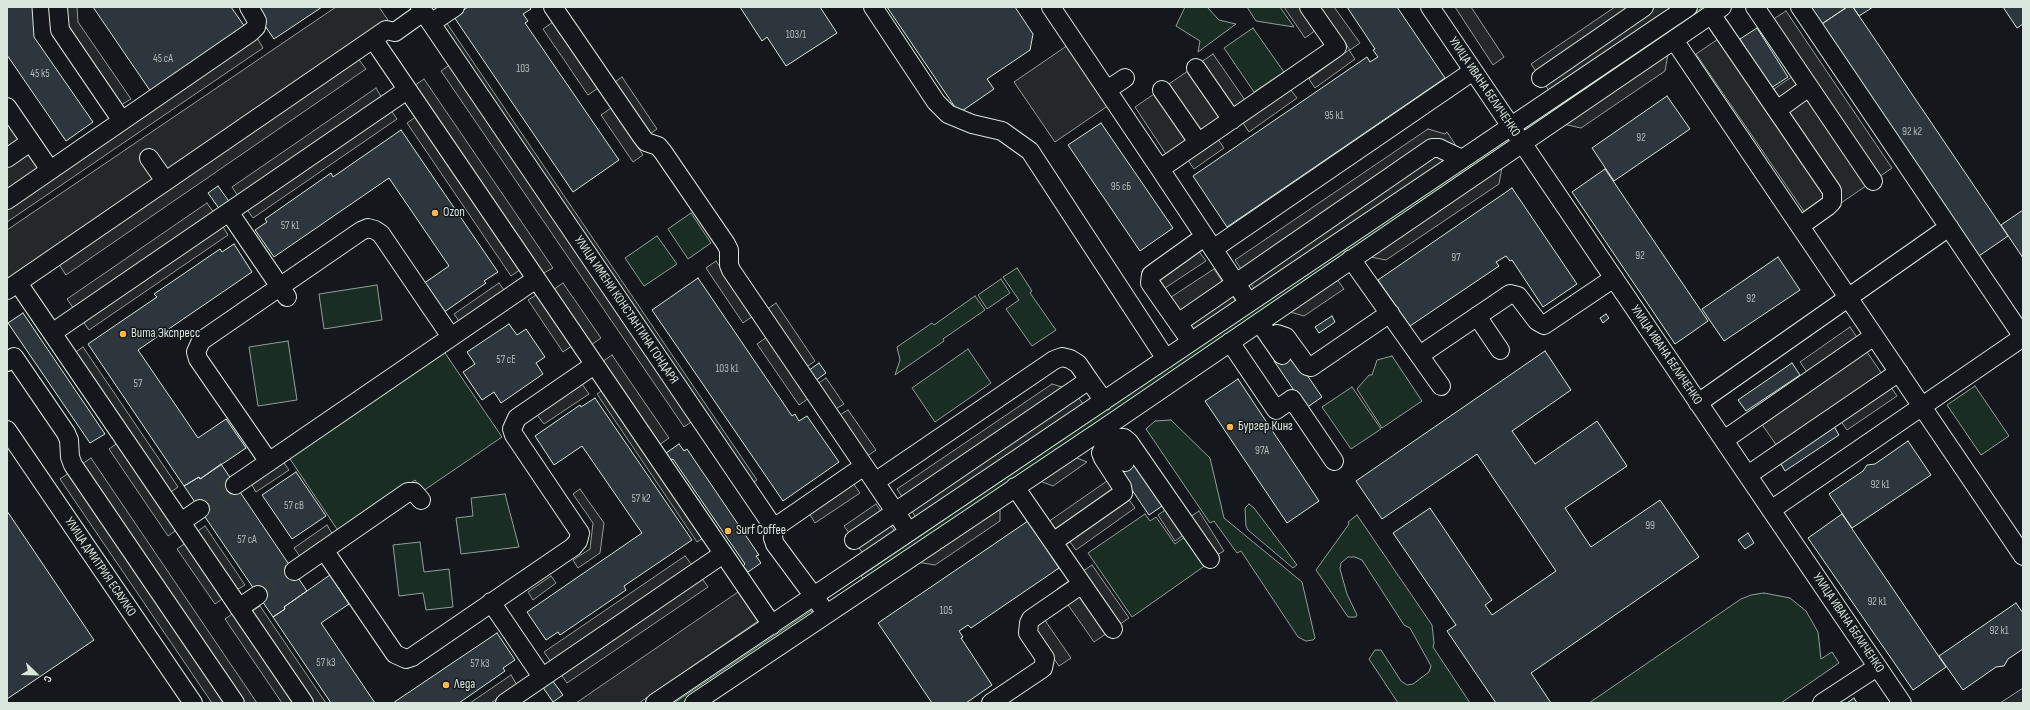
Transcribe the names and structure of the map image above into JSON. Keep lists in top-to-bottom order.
{
  "streets": {
    "street": ["УЛИЦА ИВАНА БЕЛИЧЕНКО", "УЛИЦА ИМЕНИ КОНСТАНТИНА ГОНДАРЯ", "УЛИЦА ДМИТРИЯ ЕСАУЛКО"]
  },
  "places": [
    "Ozon",
    "Вита Экспресс",
    "Бургер Кинг",
    "Surf Coffee",
    "Леда"
  ],
  "house_numbers": [
    "103/1",
    "45 сА",
    "103",
    "45 к5",
    "95 к1",
    "92 к2",
    "92",
    "95 сБ",
    "57 к1",
    "92",
    "97",
    "92",
    "57 сЕ",
    "103 к1",
    "57",
    "97А",
    "92 к1",
    "57 к2",
    "57 сВ",
    "99",
    "57 сА",
    "92 к1",
    "105",
    "92 к1",
    "57 к3",
    "57 к3"
  ],
  "north": "bottom right"
}
